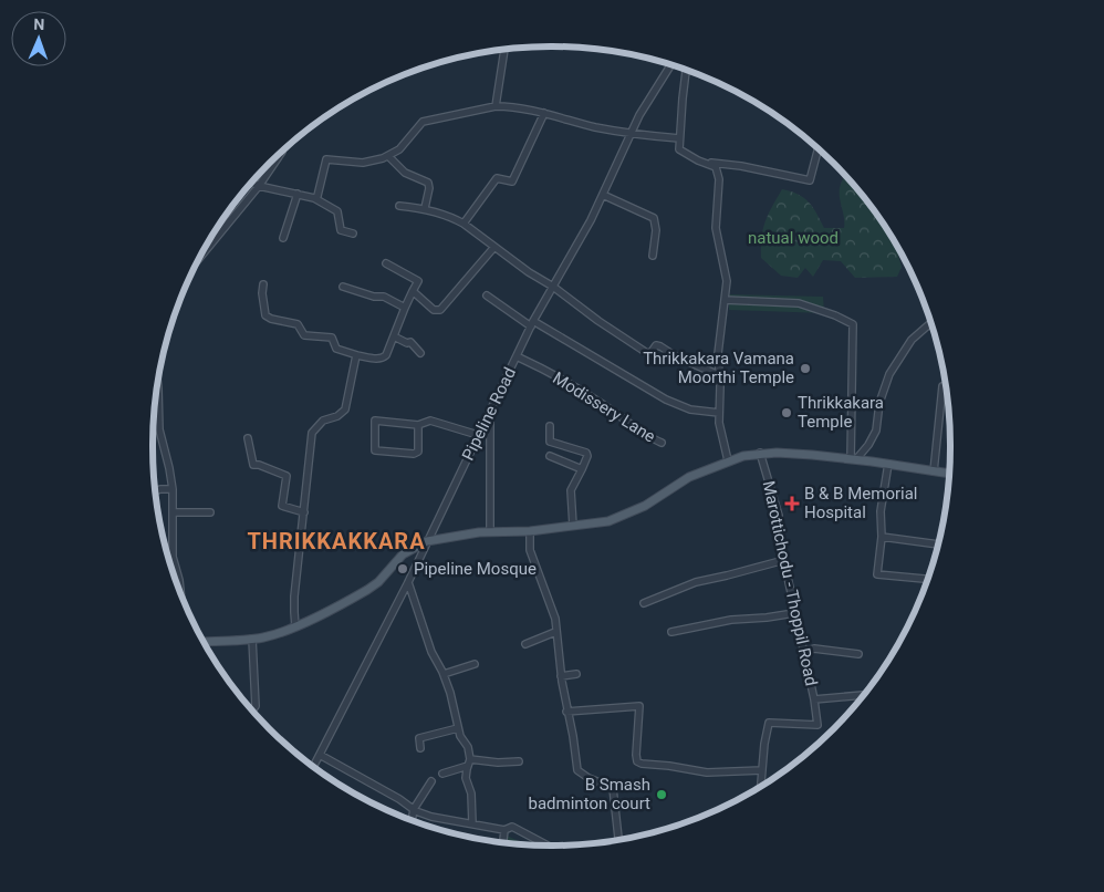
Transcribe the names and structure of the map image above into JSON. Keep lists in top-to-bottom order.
{
  "streets": {
    "street": ["Modissery Lane", "Pipeline Road", "Marottichodu - Thoppil Road"]
  },
  "crossings": [
    ["Modissery Lane", "Pipeline Road"]
  ],
  "districts": ["THRIKKAKKARA"],
  "parks": ["natual wood"],
  "places": {
    "other": [
      "Thrikkakara Vamana Moorthi Temple",
      "Thrikkakara Temple",
      "Pipeline Mosque",
      "B Smash badminton court"
    ],
    "health": ["B & B Memorial Hospital"]
  },
  "north": "top"
}
